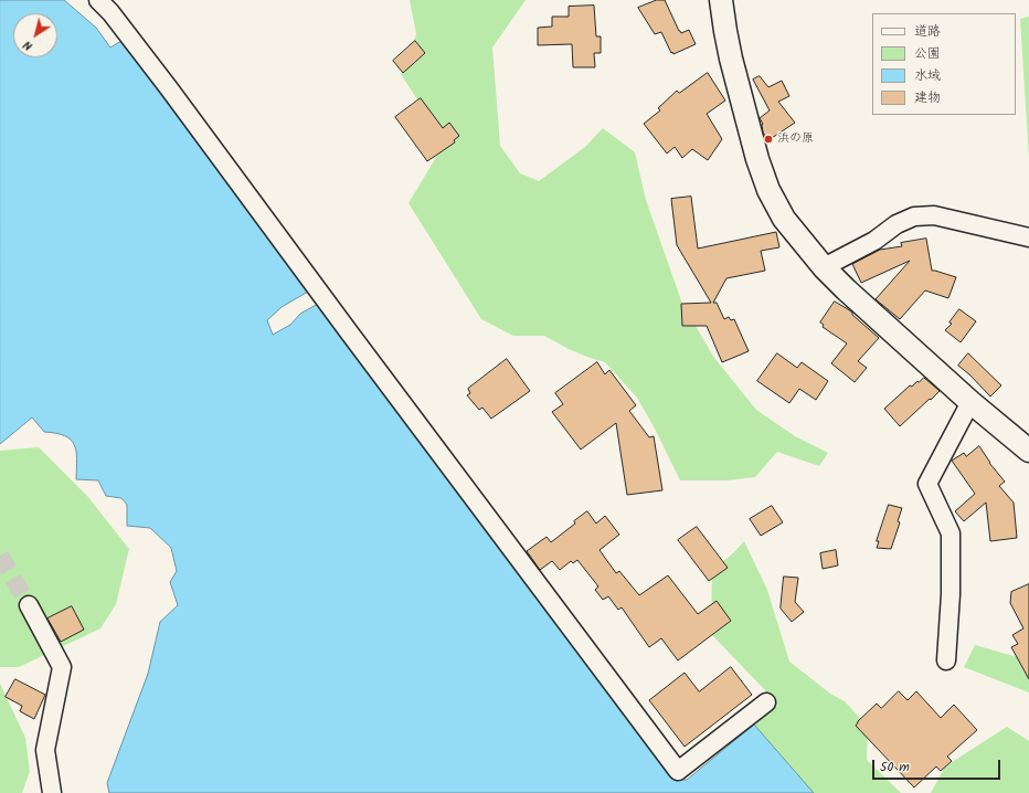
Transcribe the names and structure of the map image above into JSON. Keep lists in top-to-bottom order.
{
  "places": ["浜の原"],
  "legend": [
    "道路",
    "公園",
    "水域",
    "建物"
  ],
  "scale_bar": "50 m",
  "north": "bottom left"
}
